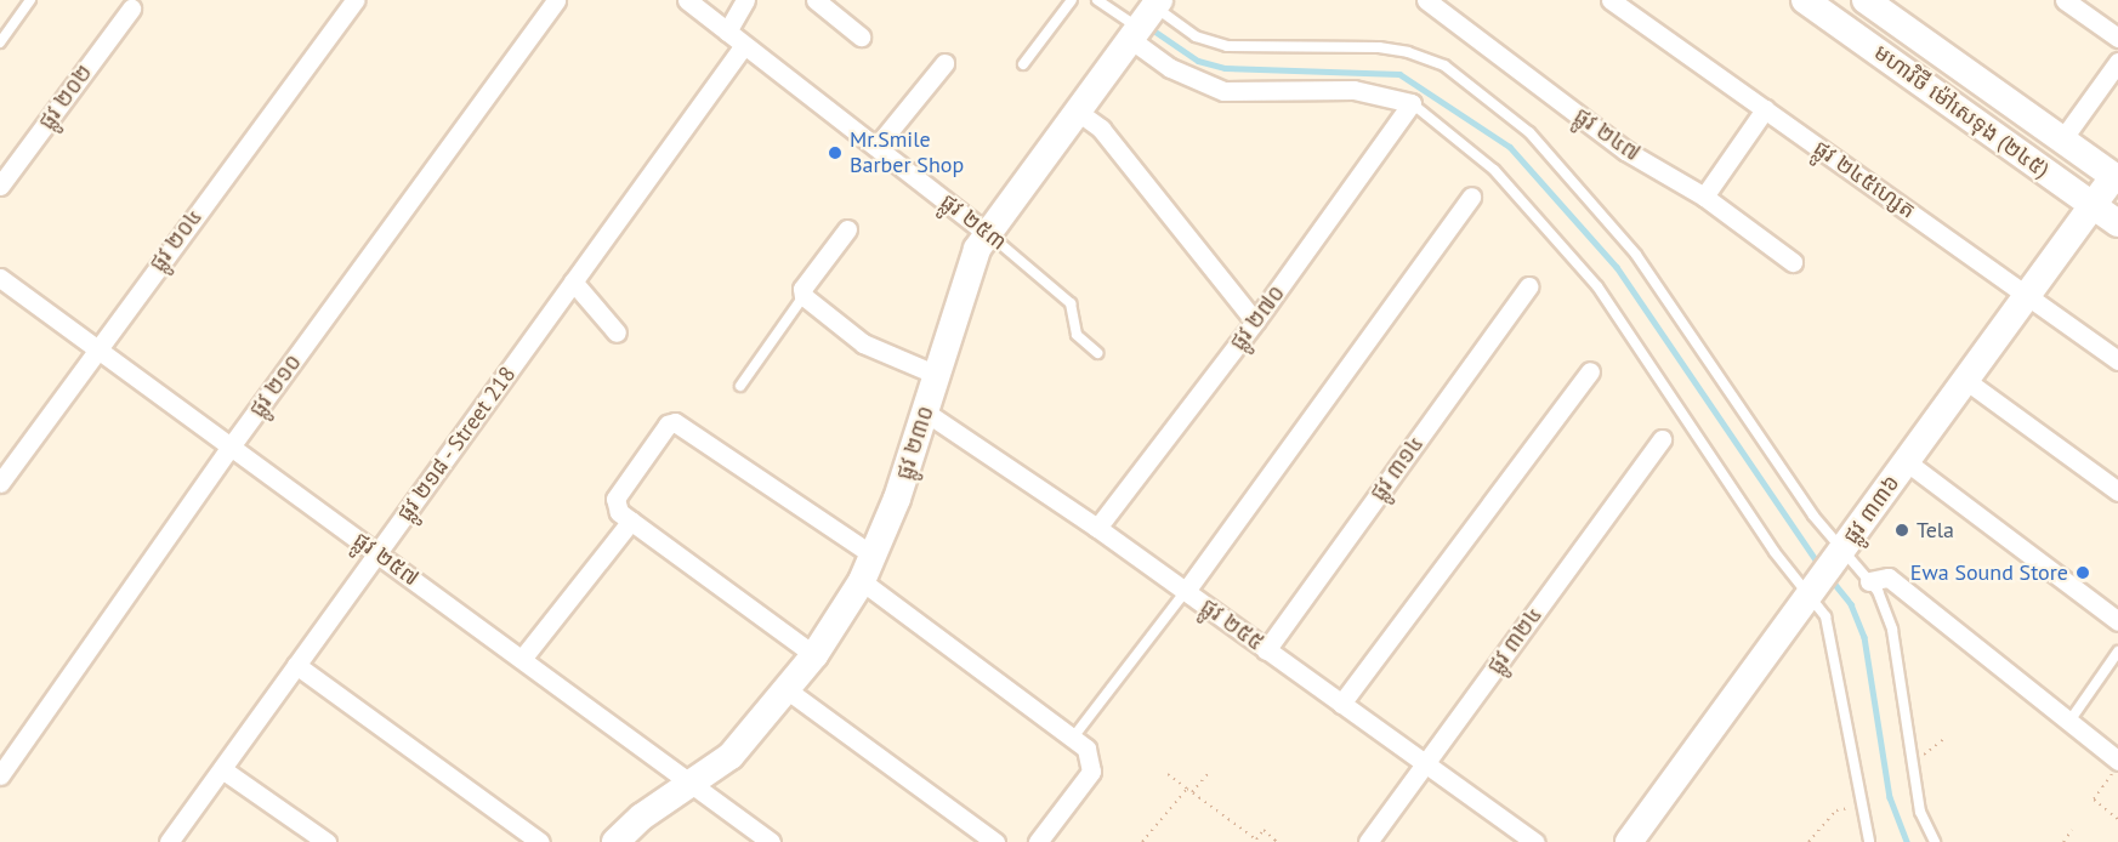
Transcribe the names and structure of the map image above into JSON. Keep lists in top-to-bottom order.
{
  "streets": {
    "street": [
      "ផ្លូវ ២០២",
      "មហាវិថី ម៉ៅសេទុង (២៤៥)",
      "ផ្លូវ ២៤៧",
      "ផ្លូវ ២៤៥ហ្សេត",
      "ផ្លូវ ២៥៣",
      "ផ្លូវ ២០៤",
      "ផ្លូវ ២៧០",
      "ផ្លូវ ២១០",
      "ផ្លូវ ២៣០",
      "ផ្លូវ ២១៨ - Street 218",
      "ផ្លូវ ៣១៤",
      "ផ្លូវ ៣៣៦",
      "ផ្លូវ ២៥៧",
      "ផ្លូវ ២៥៥",
      "ផ្លូវ ៣២៤"
    ]
  },
  "crossings": [
    ["មហាវិថី ម៉ៅសេទុង (២៤៥)", "ផ្លូវ ៣៣៦"],
    ["ផ្លូវ ២៤៥ហ្សេត", "ផ្លូវ ៣៣៦"],
    ["ផ្លូវ ២៥៣", "ផ្លូវ ២៣០"],
    ["ផ្លូវ ២៥៣", "ផ្លូវ ២១៨ - Street 218"],
    ["ផ្លូវ ២០៤", "ផ្លូវ ២៥៧"],
    ["ផ្លូវ ២៧០", "ផ្លូវ ២៥៥"],
    ["ផ្លូវ ២១០", "ផ្លូវ ២៥៧"],
    ["ផ្លូវ ២៣០", "ផ្លូវ ២៥៧"],
    ["ផ្លូវ ២៣០", "ផ្លូវ ២៥៥"],
    ["ផ្លូវ ២១៨ - Street 218", "ផ្លូវ ២៥៧"],
    ["ផ្លូវ ៣១៤", "ផ្លូវ ២៥៥"],
    ["ផ្លូវ ២៥៥", "ផ្លូវ ៣២៤"]
  ],
  "places": ["Mr.Smile Barber Shop", "Tela", "Ewa Sound Store"]
}
